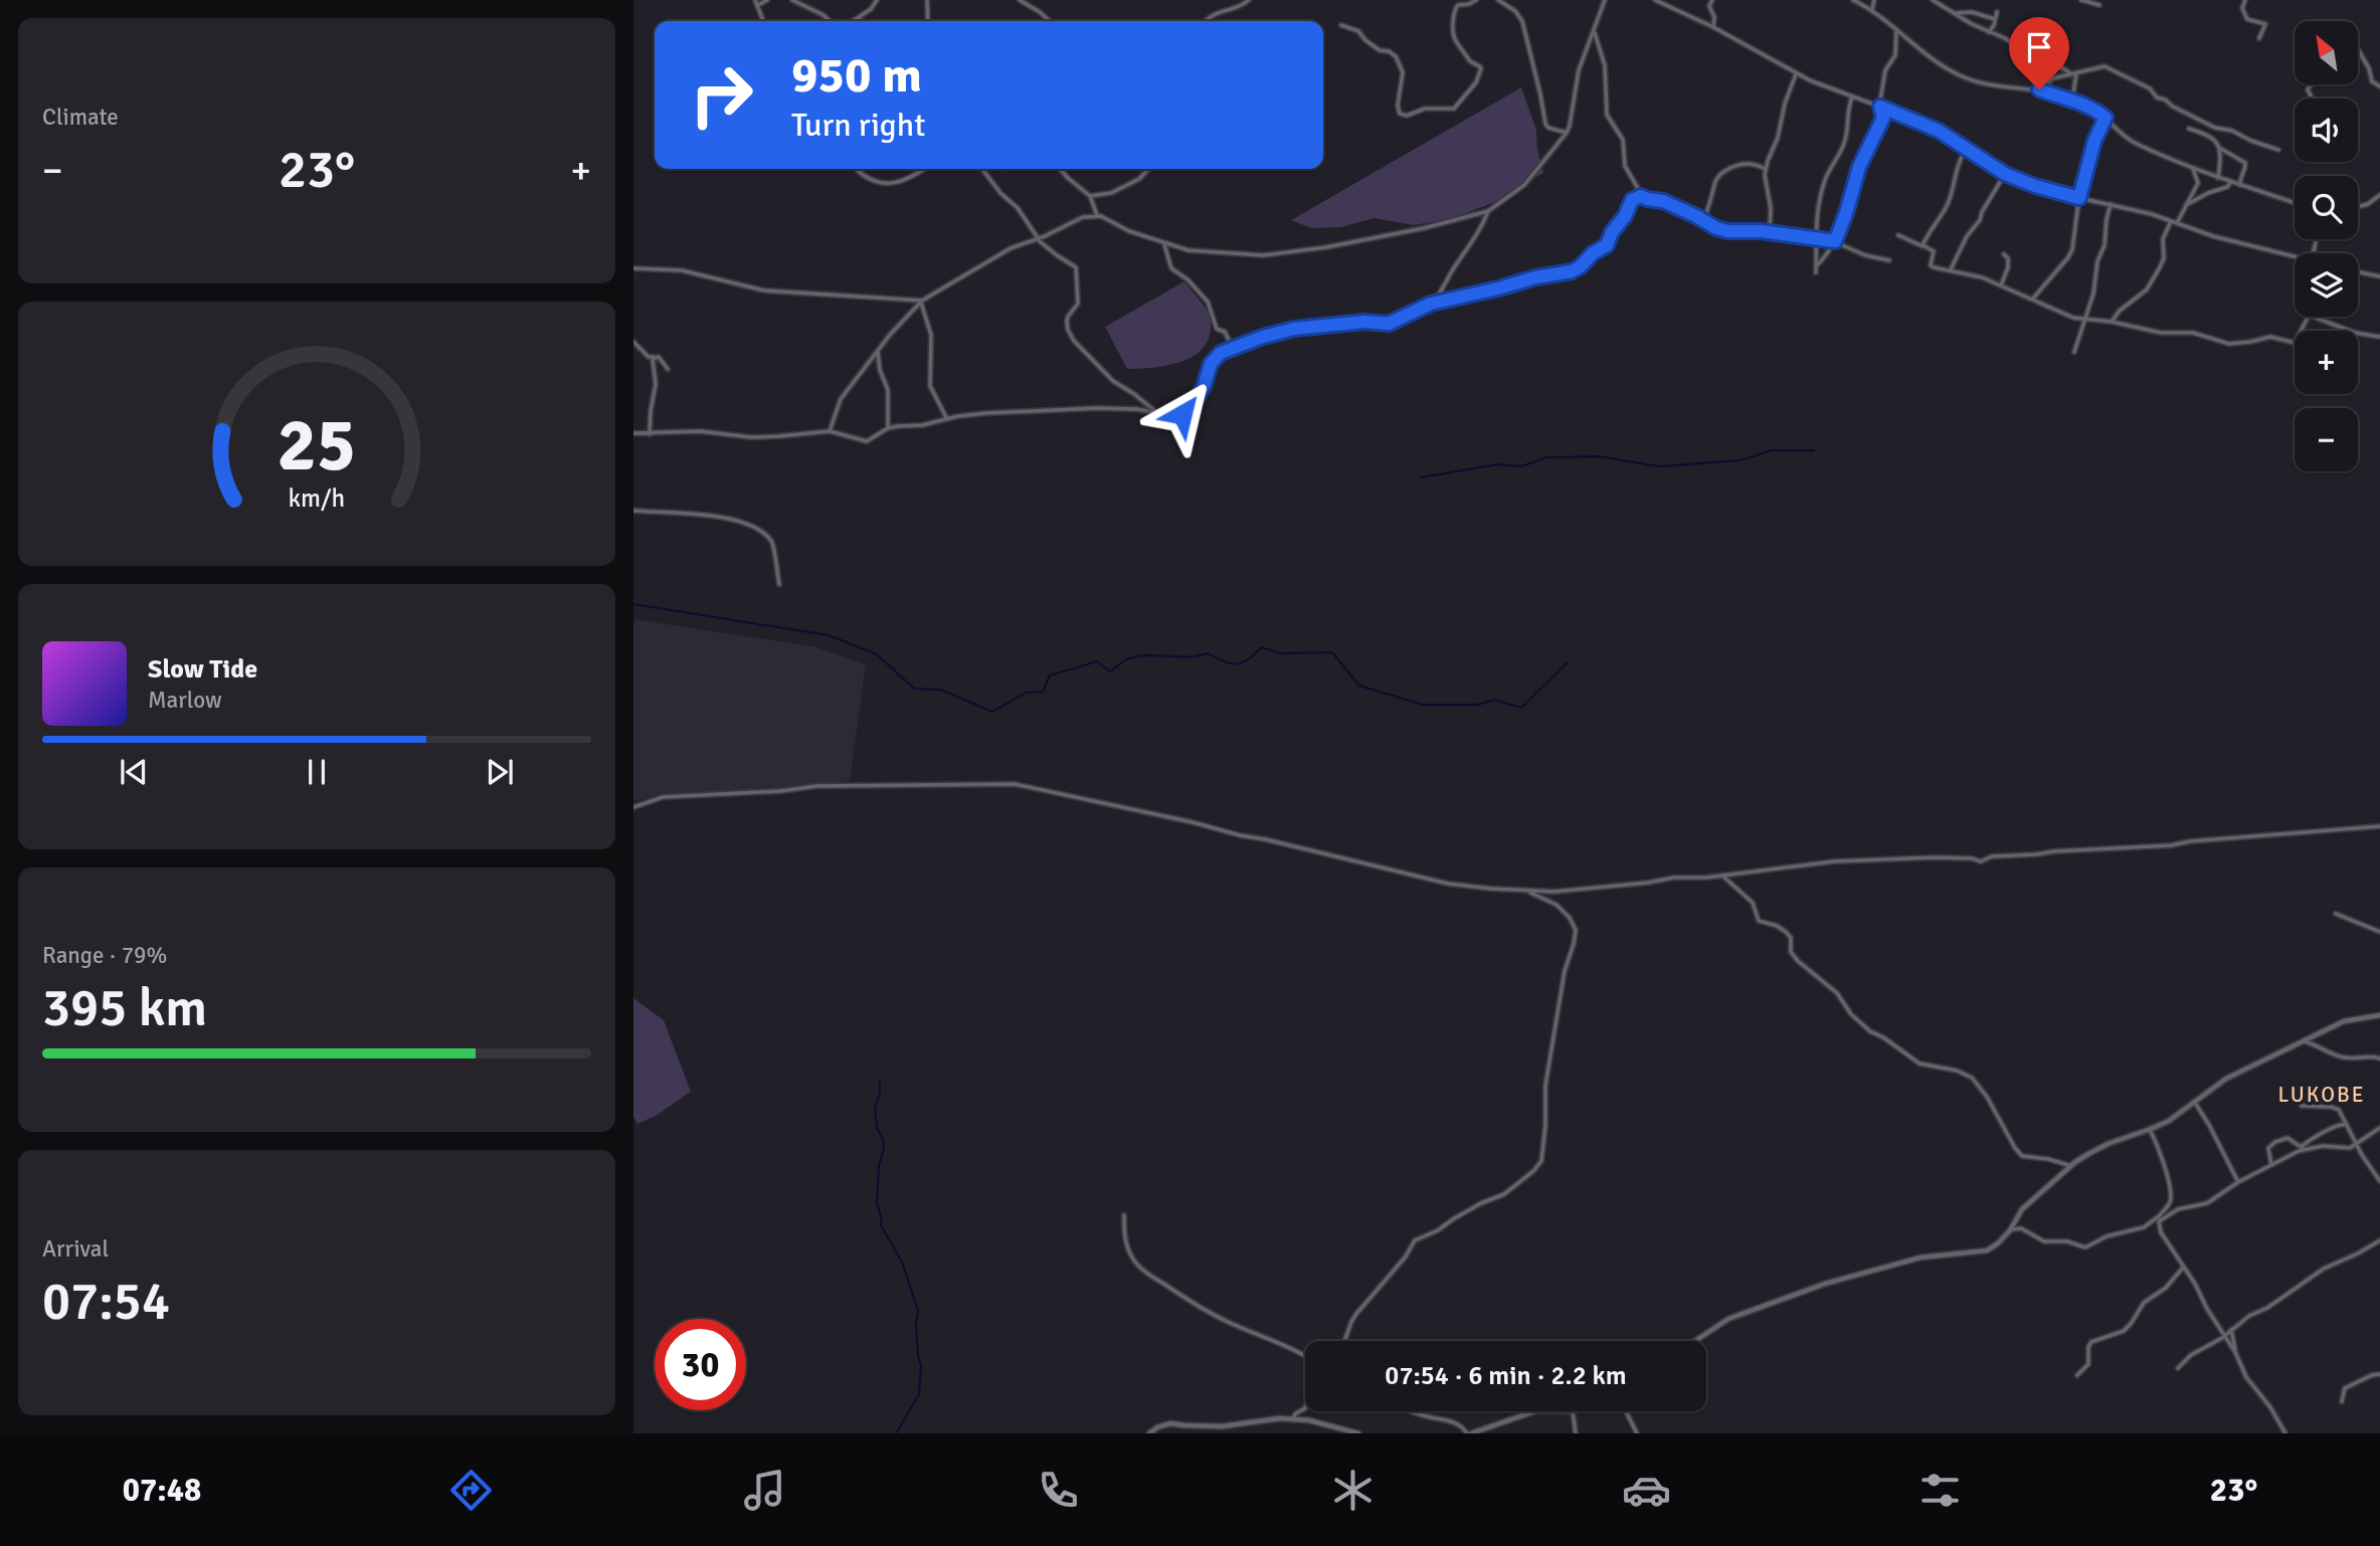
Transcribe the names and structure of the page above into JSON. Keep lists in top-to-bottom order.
{
  "districts": ["LUKOBE"],
  "north": "top left",
  "page": {
    "tile": [
      "Climate",
      ["Range · 79%", "395 km"],
      ["Arrival", "07:54"]
    ],
    "map_buttons": ["+", "−"],
    "turn": ["950 m", "Turn right"],
    "heat": ["−", "23°", "+"],
    "song": ["Slow Tide", "Marlow"],
    "limit": "30",
    "trip": "07:54 · 6 min · 2.2 km",
    "tabs": ["07:48", "23°"],
    "gauge": ["25", "km/h"]
  }
}
